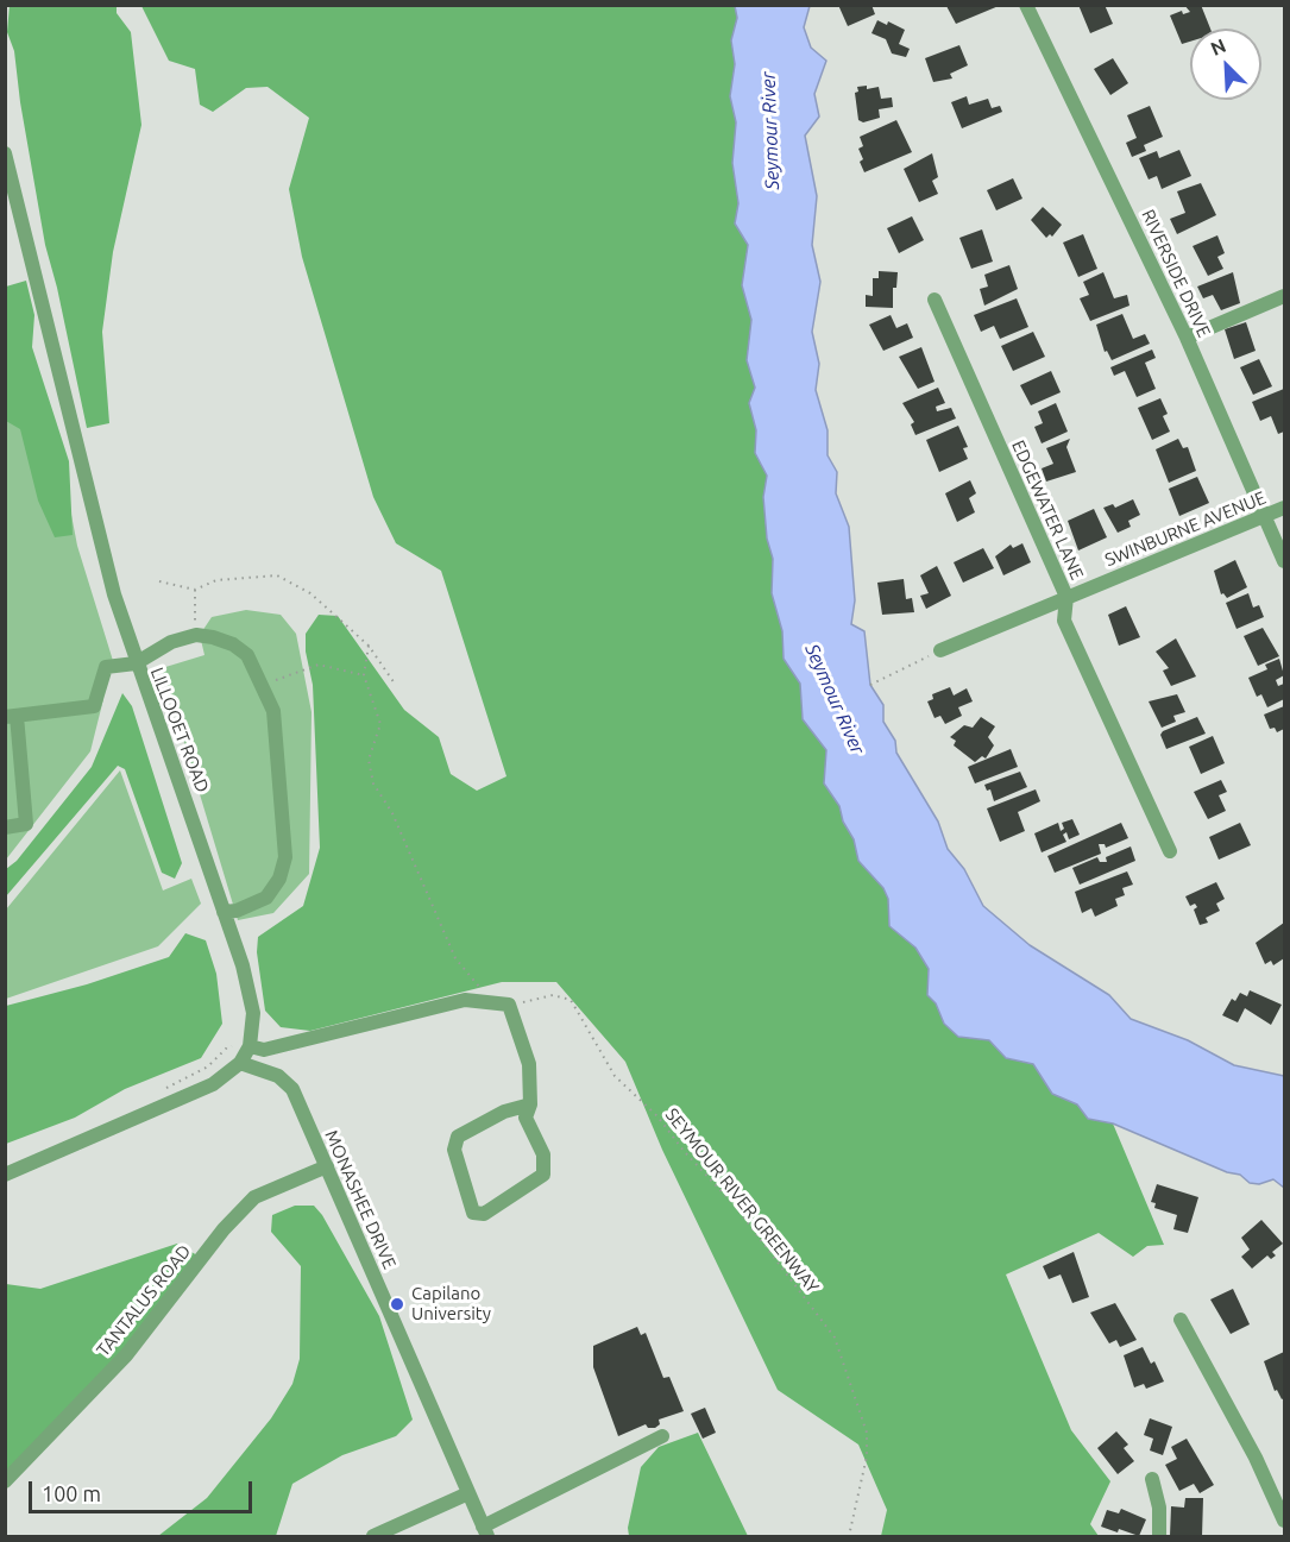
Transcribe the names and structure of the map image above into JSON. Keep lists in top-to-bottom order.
{
  "streets": {
    "street": [
      "RIVERSIDE DRIVE",
      "EDGEWATER LANE",
      "SWINBURNE AVENUE",
      "LILLOOET ROAD",
      "MONASHEE DRIVE",
      "TANTALUS ROAD"
    ],
    "path": ["SEYMOUR RIVER GREENWAY"]
  },
  "crossings": [
    ["RIVERSIDE DRIVE", "SWINBURNE AVENUE"],
    ["EDGEWATER LANE", "SWINBURNE AVENUE"],
    ["LILLOOET ROAD", "MONASHEE DRIVE"],
    ["MONASHEE DRIVE", "TANTALUS ROAD"]
  ],
  "water": ["Seymour River"],
  "places": ["Capilano University"],
  "scale_bar": "100 m",
  "north": "top left"
}
